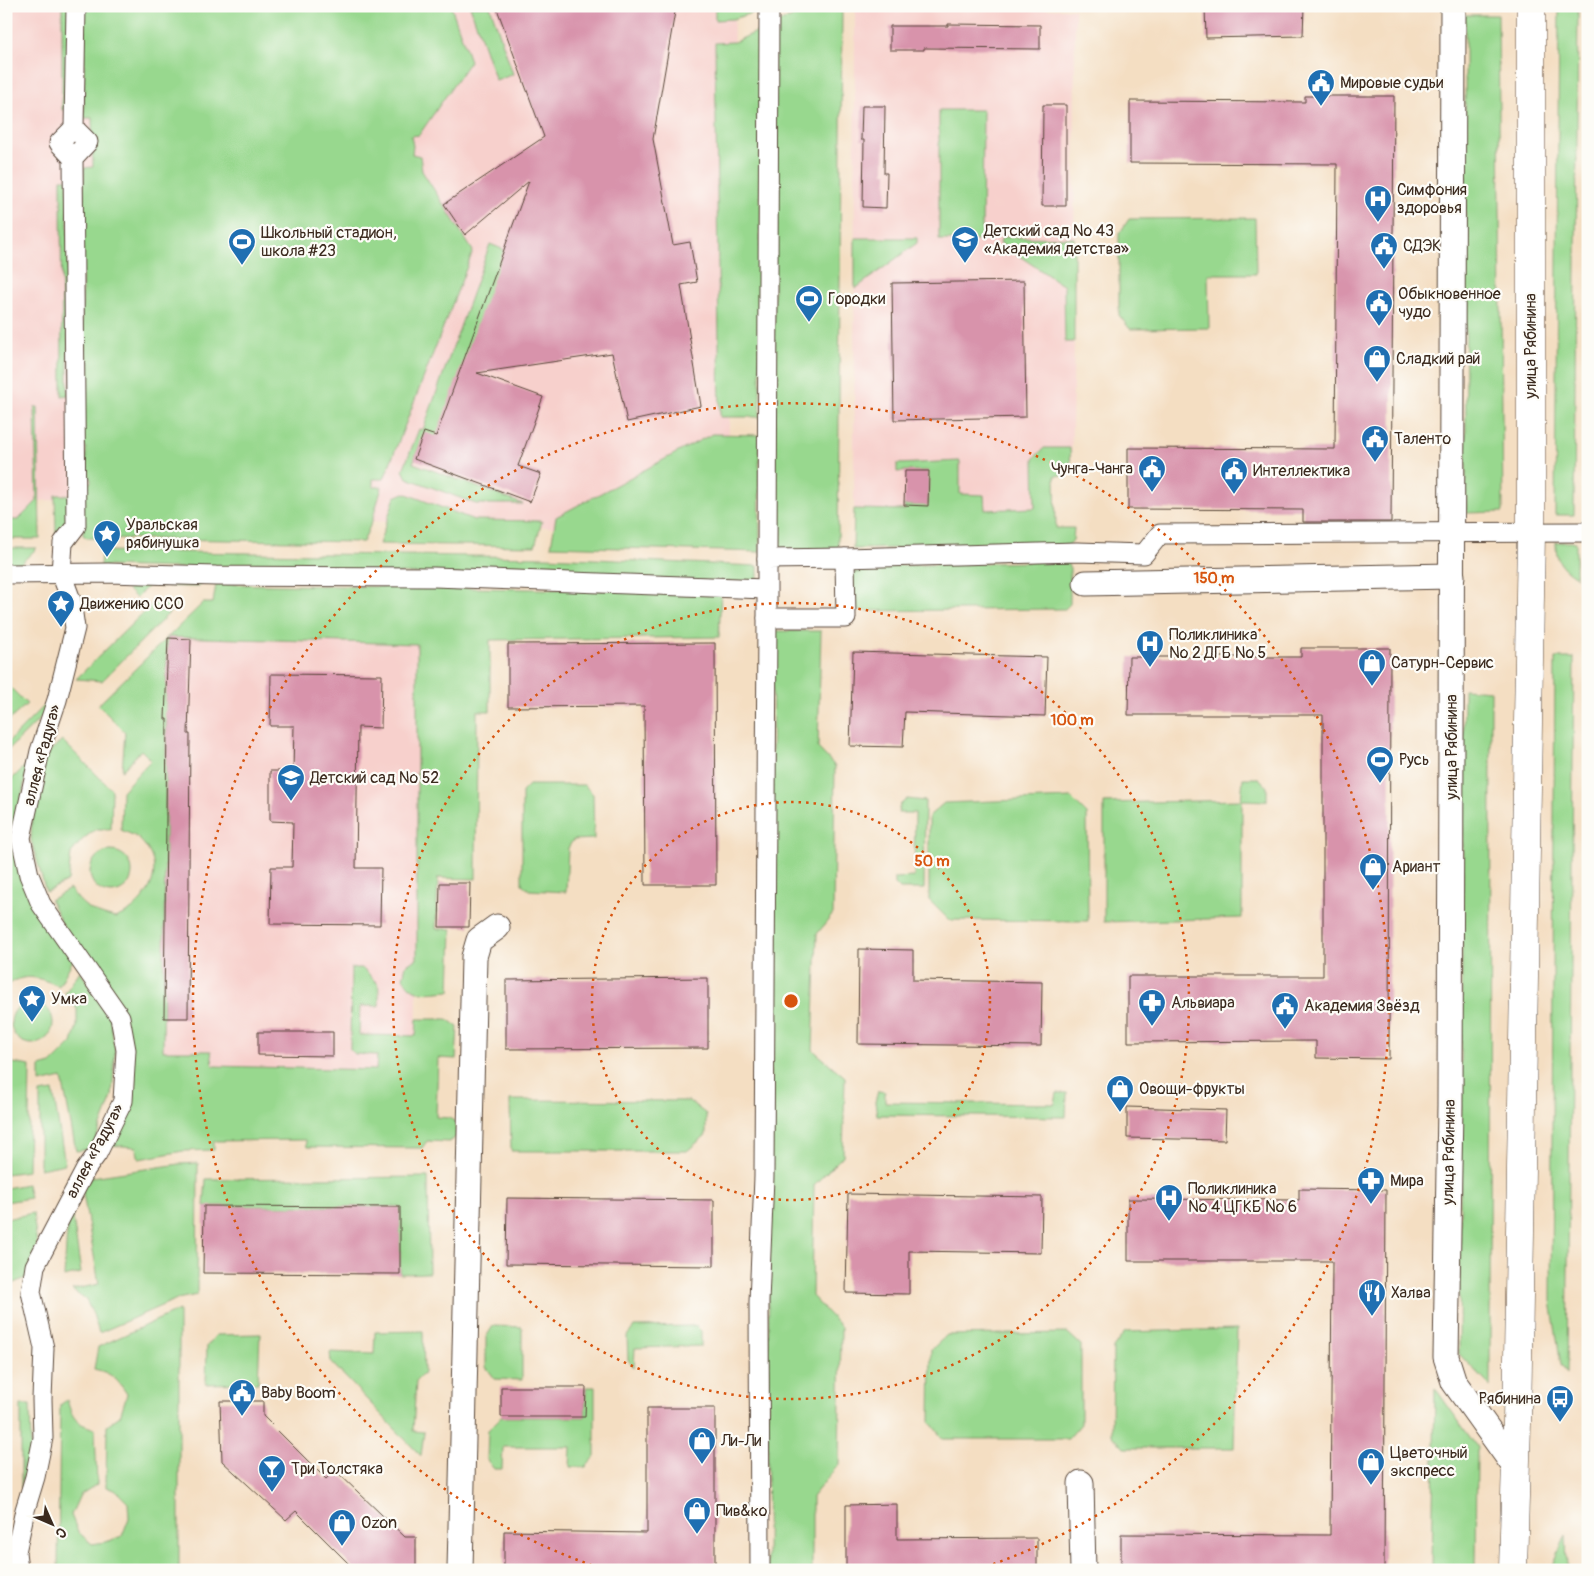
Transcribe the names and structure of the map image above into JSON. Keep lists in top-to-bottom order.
{
  "streets": {
    "street": ["улица Рябинина", "аллея «Радуга»"]
  },
  "places": {
    "public building": [
      "Мировые судьи",
      "СДЭК",
      "Обыкновенное чудо",
      "Таленто",
      "Чунга-Чанга",
      "Интеллектика",
      "Академия Звёзд",
      "Baby Boom"
    ],
    "hospital": ["Симфония здоровья", "Поликлиника № 2 ДГБ № 5", "Поликлиника № 4 ЦГКБ № 6"],
    "school or university": ["Детский сад № 43 «Академия детства»", "Детский сад № 52"],
    "sports": ["Школьный стадион, школа #23", "Городки", "Русь"],
    "shop": [
      "Сладкий рай",
      "Сатурн-Сервис",
      "Ариант",
      "Овощи-фрукты",
      "Ли-Ли",
      "Цветочный экспресс",
      "Пив&ко",
      "Ozon"
    ],
    "place": ["Уральская рябинушка", "Движению ССО", "Умка"],
    "pharmacy": ["Альвиара", "Мира"],
    "restaurant": ["Халва"],
    "bus stop": ["Рябинина"],
    "bar": ["Три Толстяка"]
  },
  "north": "bottom right",
  "rings": ["150 m", "100 m", "50 m"]
}
